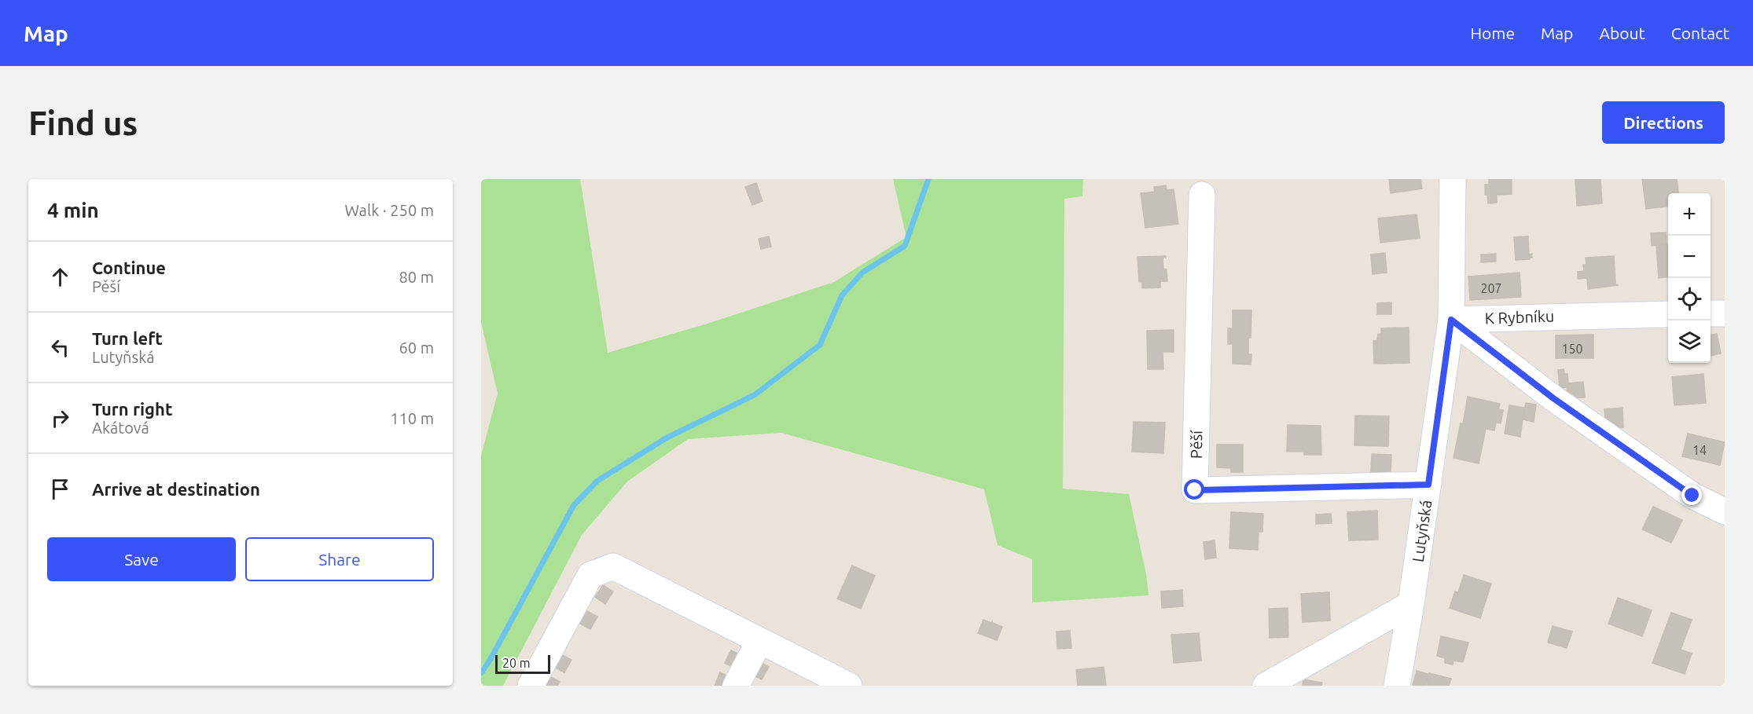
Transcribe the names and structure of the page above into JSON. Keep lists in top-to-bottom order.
{
  "streets": {
    "street": ["K Rybníku", "Pěší", "Lutyňská"]
  },
  "crossings": [
    ["K Rybníku", "Lutyňská"],
    ["Pěší", "Lutyňská"]
  ],
  "house_numbers": ["207", "150", "14"],
  "scale_bar": "20 m",
  "page": {
    "header": "Map",
    "nav": [
      "Home",
      "Map",
      "About",
      "Contact"
    ],
    "buttons": [
      "Directions",
      ["Save", "Share"]
    ],
    "title": "Find us",
    "heading": ["4 min", "Walk · 250 m"],
    "map_buttons": ["+", "−"],
    "list": [
      ["Continue", "Pěší", "80 m"],
      ["Turn left", "Lutyňská", "60 m"],
      ["Turn right", "Akátová", "110 m"],
      "Arrive at destination"
    ],
    "scale": "20 m"
  }
}
